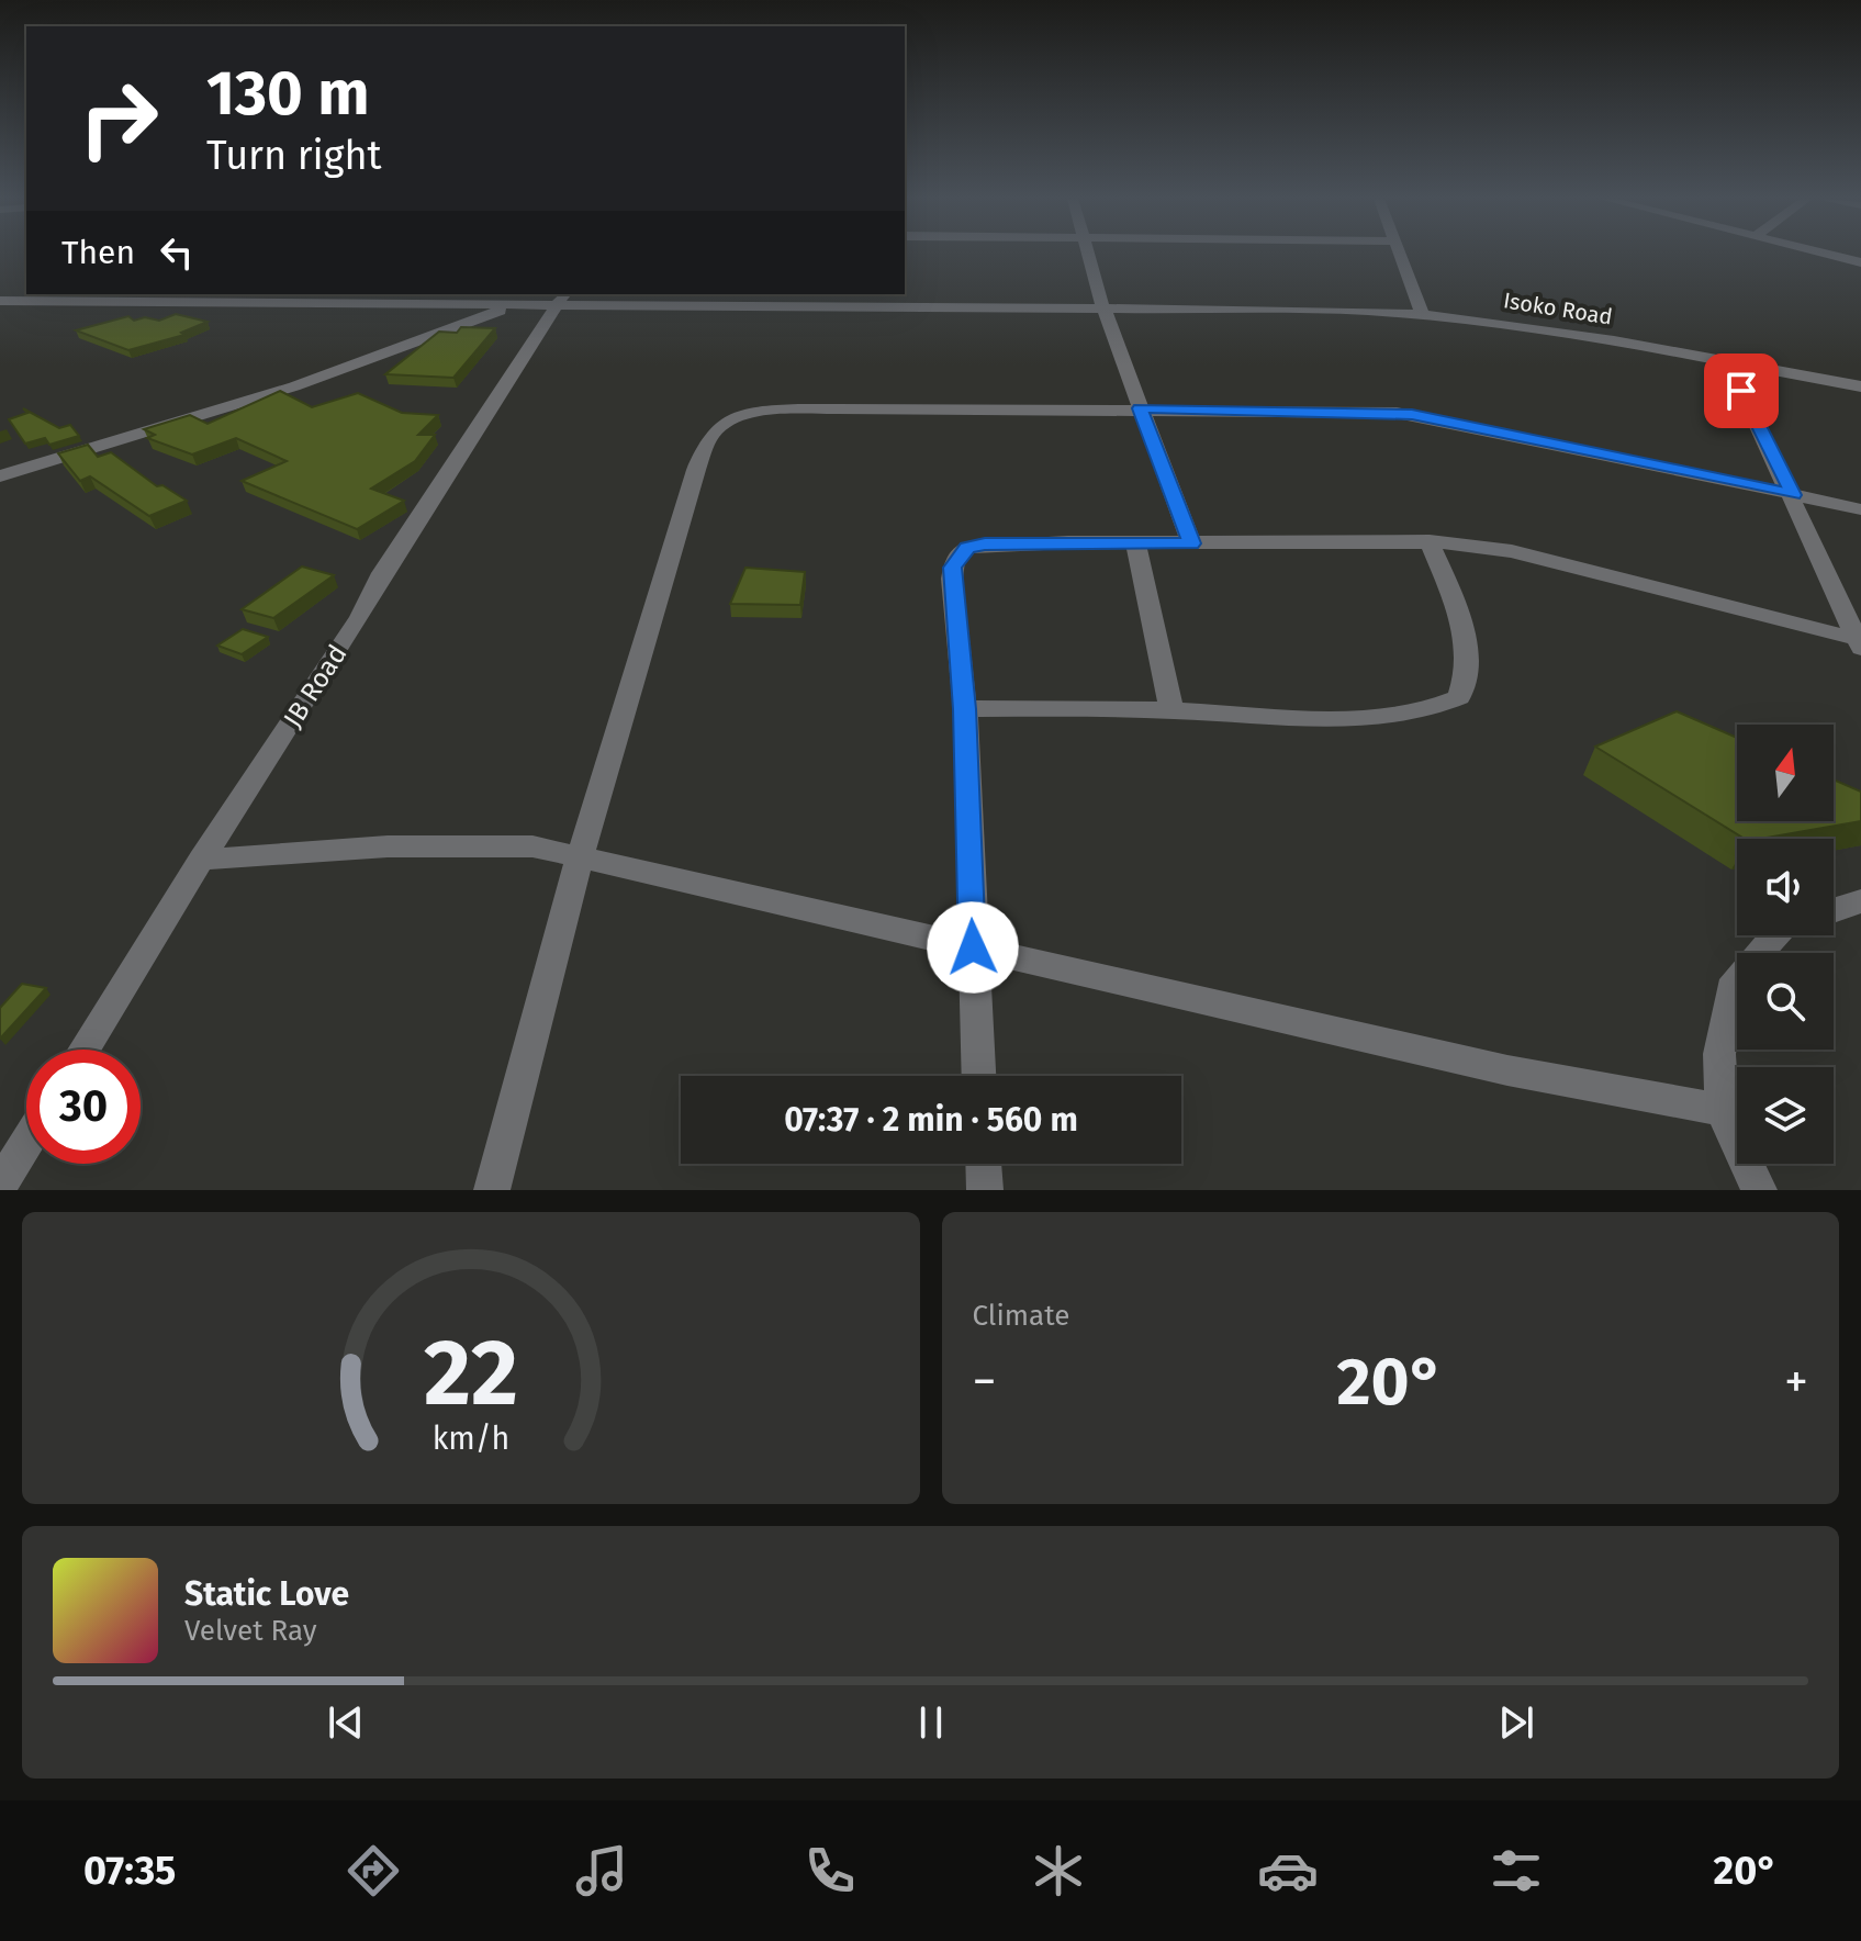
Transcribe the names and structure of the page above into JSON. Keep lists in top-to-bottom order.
{
  "streets": {
    "street": ["Isoko Road", "JB Road"]
  },
  "crossings": [
    ["Isoko Road", "JB Road"]
  ],
  "north": "top",
  "page": {
    "turn": ["130 m", "Turn right"],
    "then": "Then",
    "limit": "30",
    "trip": "07:37 · 2 min · 560 m",
    "tile": "Climate",
    "heat": ["−", "20°", "+"],
    "song": ["Static Love", "Velvet Ray"],
    "tabs": ["07:35", "20°"],
    "gauge": ["22", "km/h"]
  }
}
